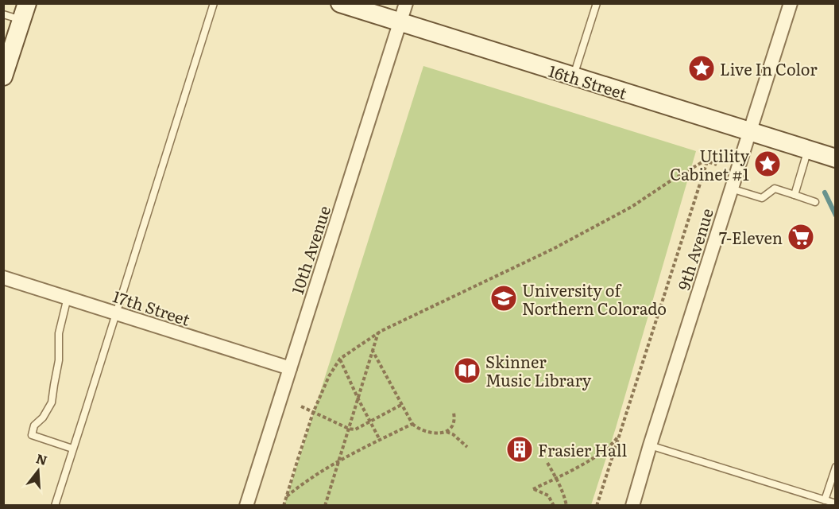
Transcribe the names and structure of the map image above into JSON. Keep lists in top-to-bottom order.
{
  "streets": {
    "main road": ["16th Street"],
    "street": ["9th Avenue", "10th Avenue", "17th Street"]
  },
  "crossings": [
    ["16th Street", "9th Avenue"],
    ["16th Street", "10th Avenue"],
    ["10th Avenue", "17th Street"]
  ],
  "places": {
    "place": ["Live In Color", "Utility Cabinet #1"],
    "supermarket": ["7-Eleven"],
    "school or university": ["University of Northern Colorado"],
    "library": ["Skinner Music Library"],
    "building": ["Frasier Hall"]
  },
  "north": "top"
}
